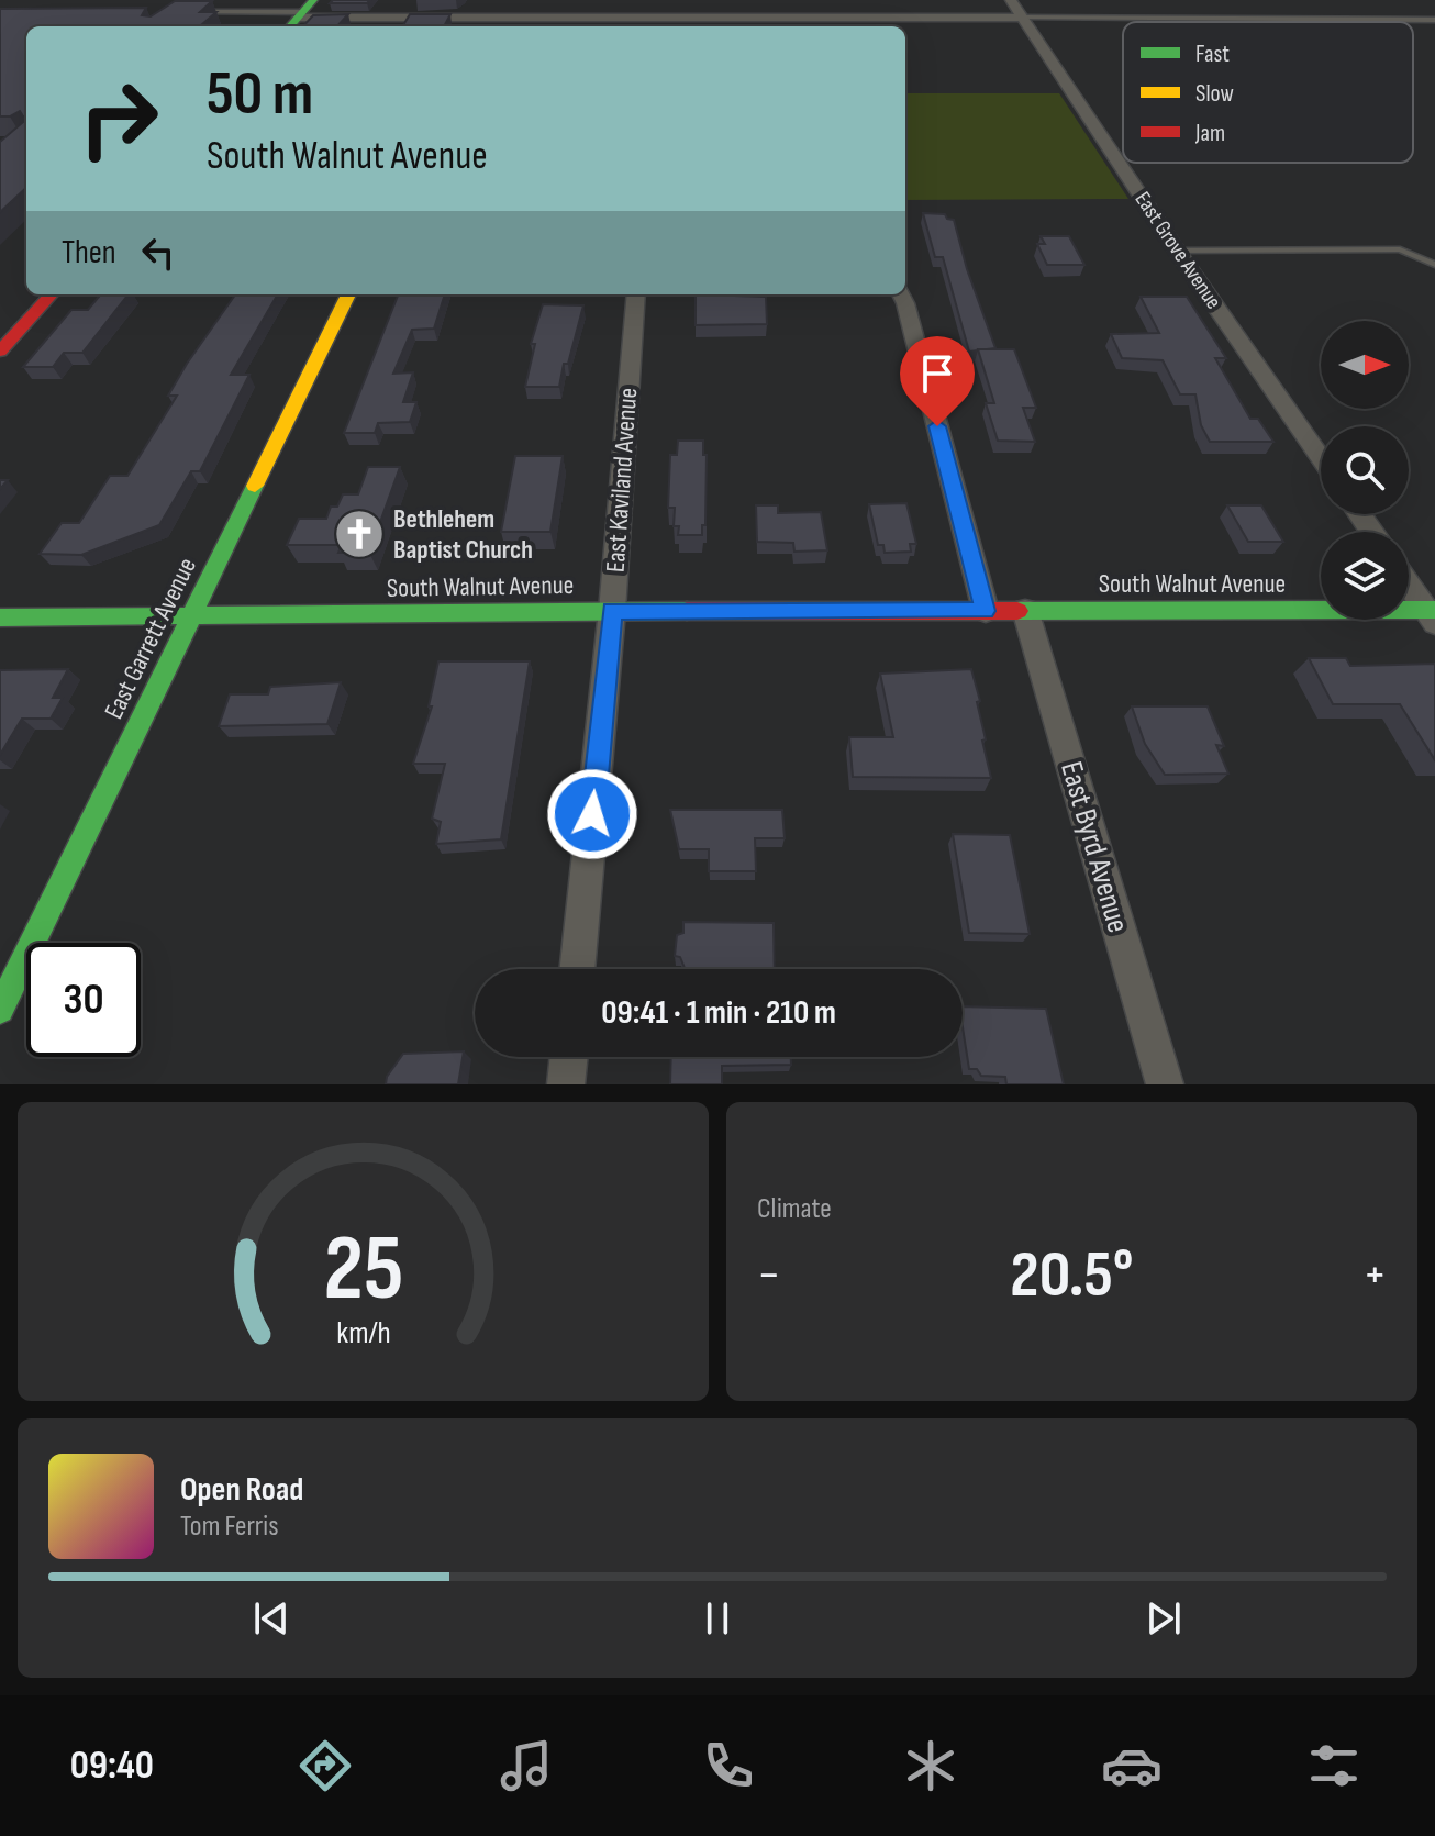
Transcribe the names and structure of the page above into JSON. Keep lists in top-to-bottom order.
{
  "streets": {
    "street": [
      "East Grove Avenue",
      "East Kaviland Avenue",
      "South Walnut Avenue",
      "East Garrett Avenue",
      "East Byrd Avenue"
    ]
  },
  "crossings": [
    ["East Kaviland Avenue", "South Walnut Avenue"],
    ["South Walnut Avenue", "East Garrett Avenue"],
    ["South Walnut Avenue", "East Byrd Avenue"]
  ],
  "places": {
    "church": ["Bethlehem Baptist Church"]
  },
  "legend": ["Fast", "Slow", "Jam"],
  "north": "right",
  "page": {
    "turn": ["50 m", "South Walnut Avenue"],
    "then": "Then",
    "limit": "30",
    "trip": "09:41 · 1 min · 210 m",
    "tile": "Climate",
    "heat": ["−", "20.5°", "+"],
    "song": ["Open Road", "Tom Ferris"],
    "tabs": "09:40",
    "gauge": ["25", "km/h"]
  }
}
